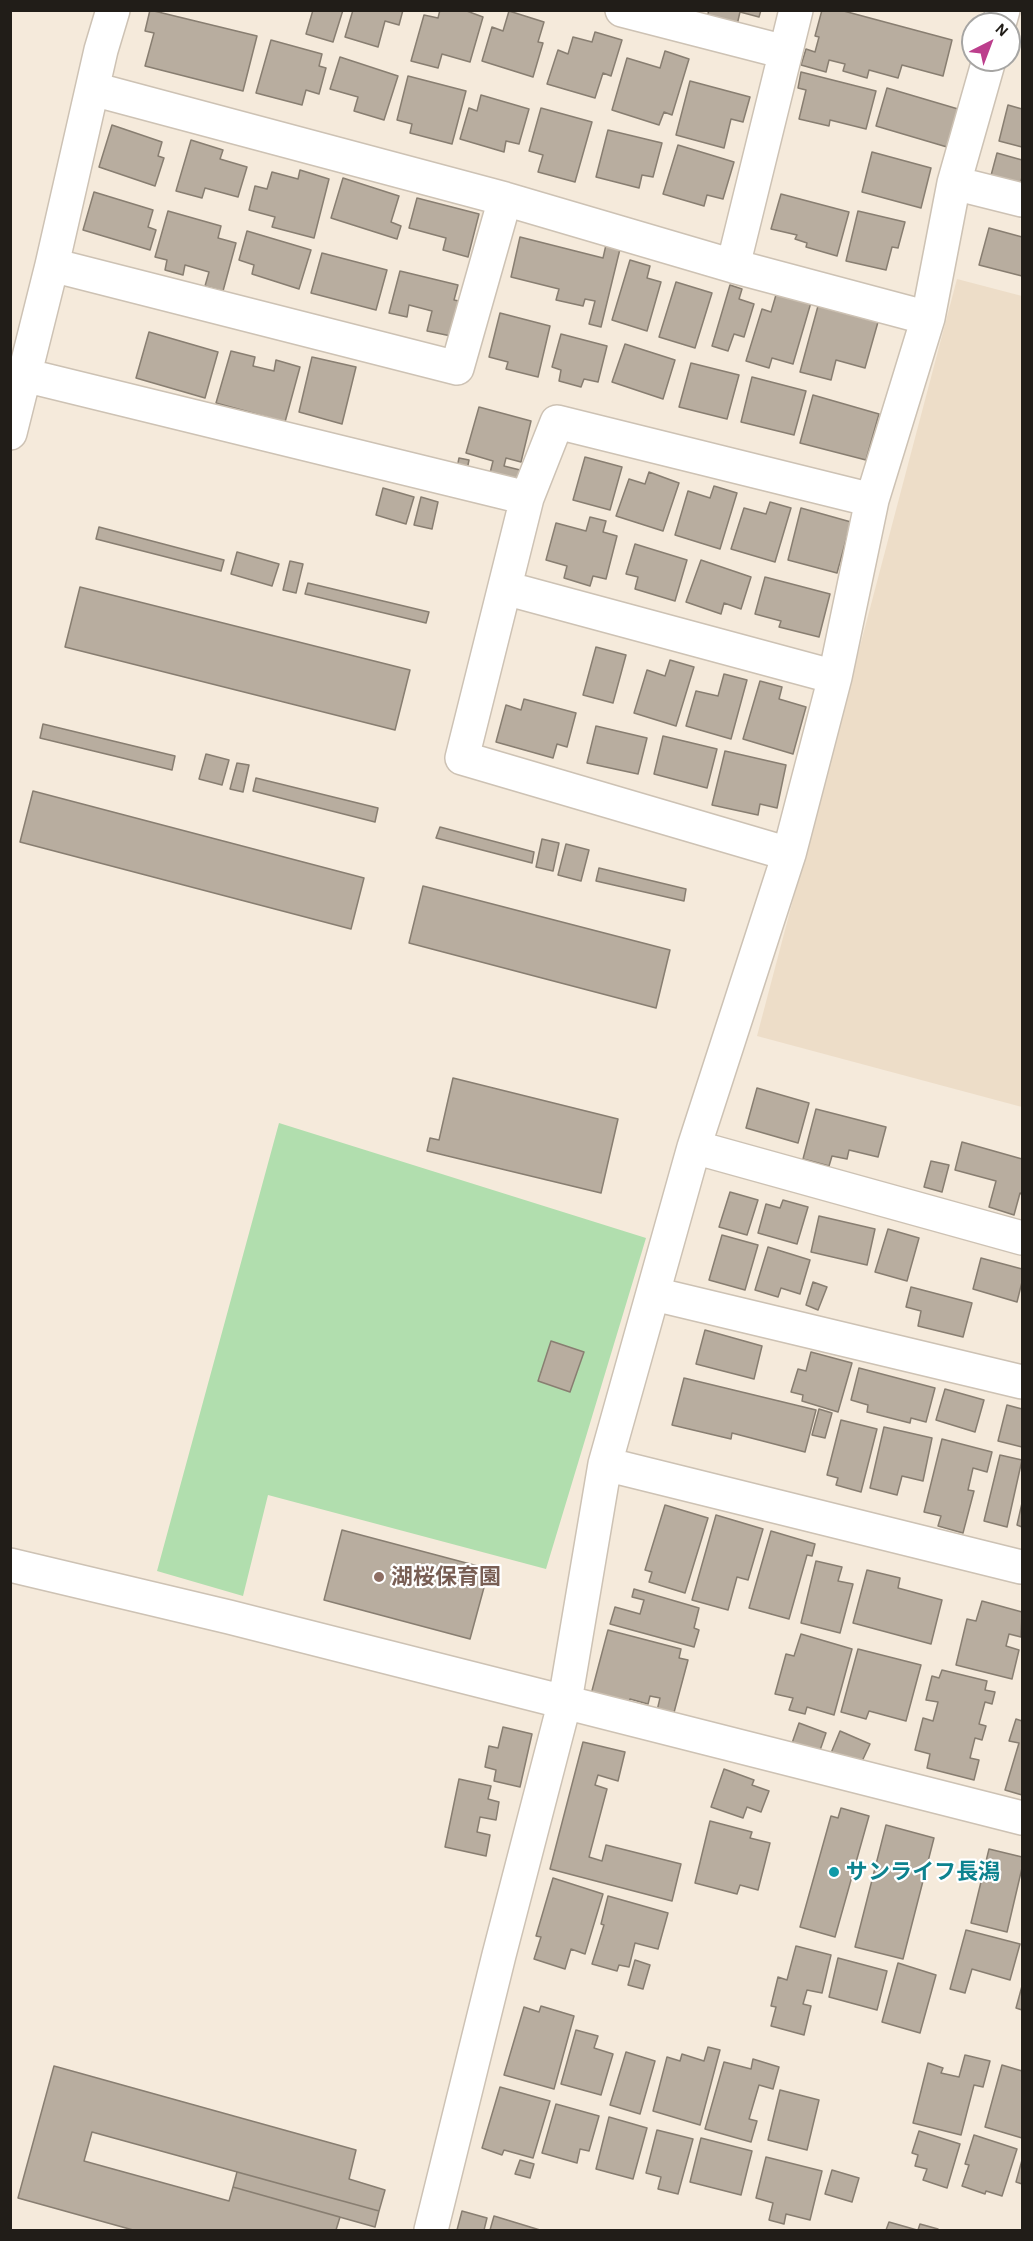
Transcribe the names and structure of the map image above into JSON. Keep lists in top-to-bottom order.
{
  "places": ["湖桜保育園", "サンライフ長潟"],
  "north": "top right"
}
